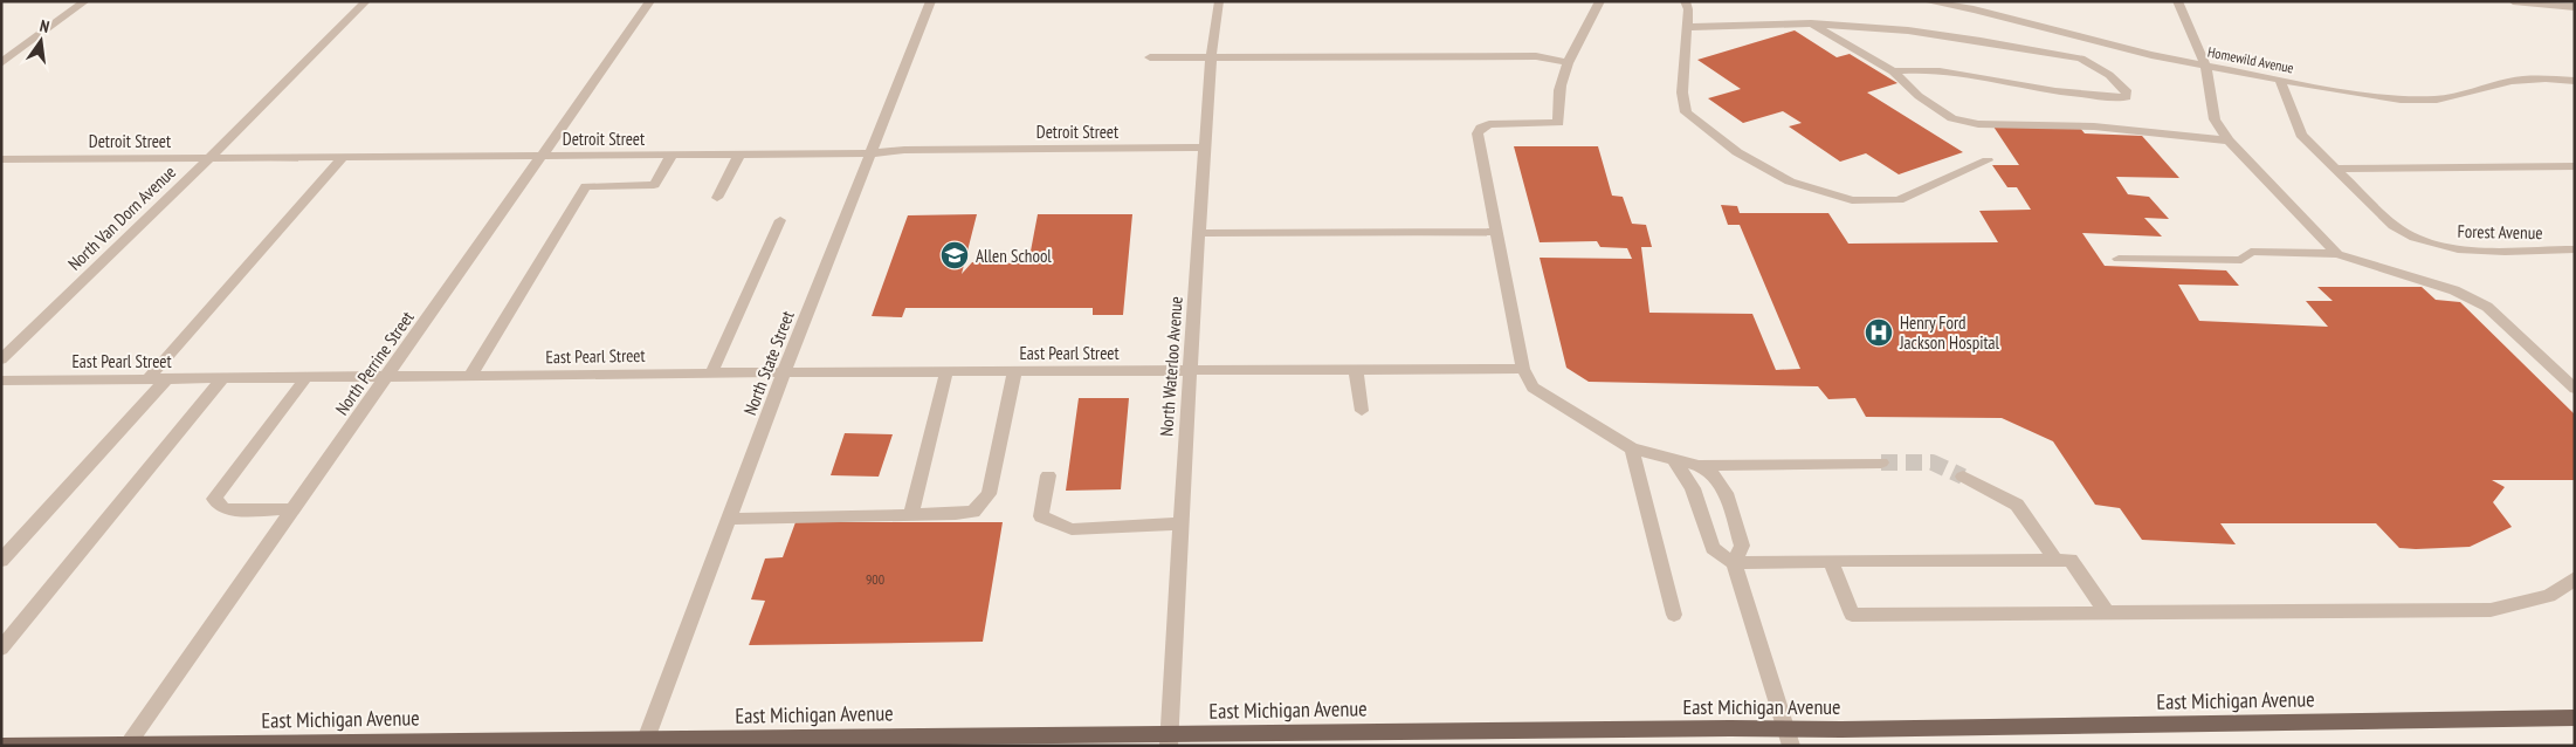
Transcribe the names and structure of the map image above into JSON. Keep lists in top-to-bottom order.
{
  "streets": {
    "main road": ["East Michigan Avenue"],
    "street": [
      "Homewild Avenue",
      "Detroit Street",
      "North Van Dorn Avenue",
      "Forest Avenue",
      "East Pearl Street",
      "North Perrine Street",
      "North State Street",
      "North Waterloo Avenue"
    ]
  },
  "crossings": [
    ["Homewild Avenue", "Forest Avenue"],
    ["Detroit Street", "North Van Dorn Avenue"],
    ["Detroit Street", "North Perrine Street"],
    ["Detroit Street", "North State Street"],
    ["Detroit Street", "North Waterloo Avenue"],
    ["East Pearl Street", "North Perrine Street"],
    ["East Pearl Street", "North State Street"],
    ["East Pearl Street", "North Waterloo Avenue"],
    ["North Perrine Street", "East Michigan Avenue"],
    ["North State Street", "East Michigan Avenue"],
    ["North Waterloo Avenue", "East Michigan Avenue"]
  ],
  "places": {
    "school or university": ["Allen School"],
    "hospital": ["Henry Ford Jackson Hospital"]
  },
  "house_numbers": ["900"],
  "north": "top"
}
